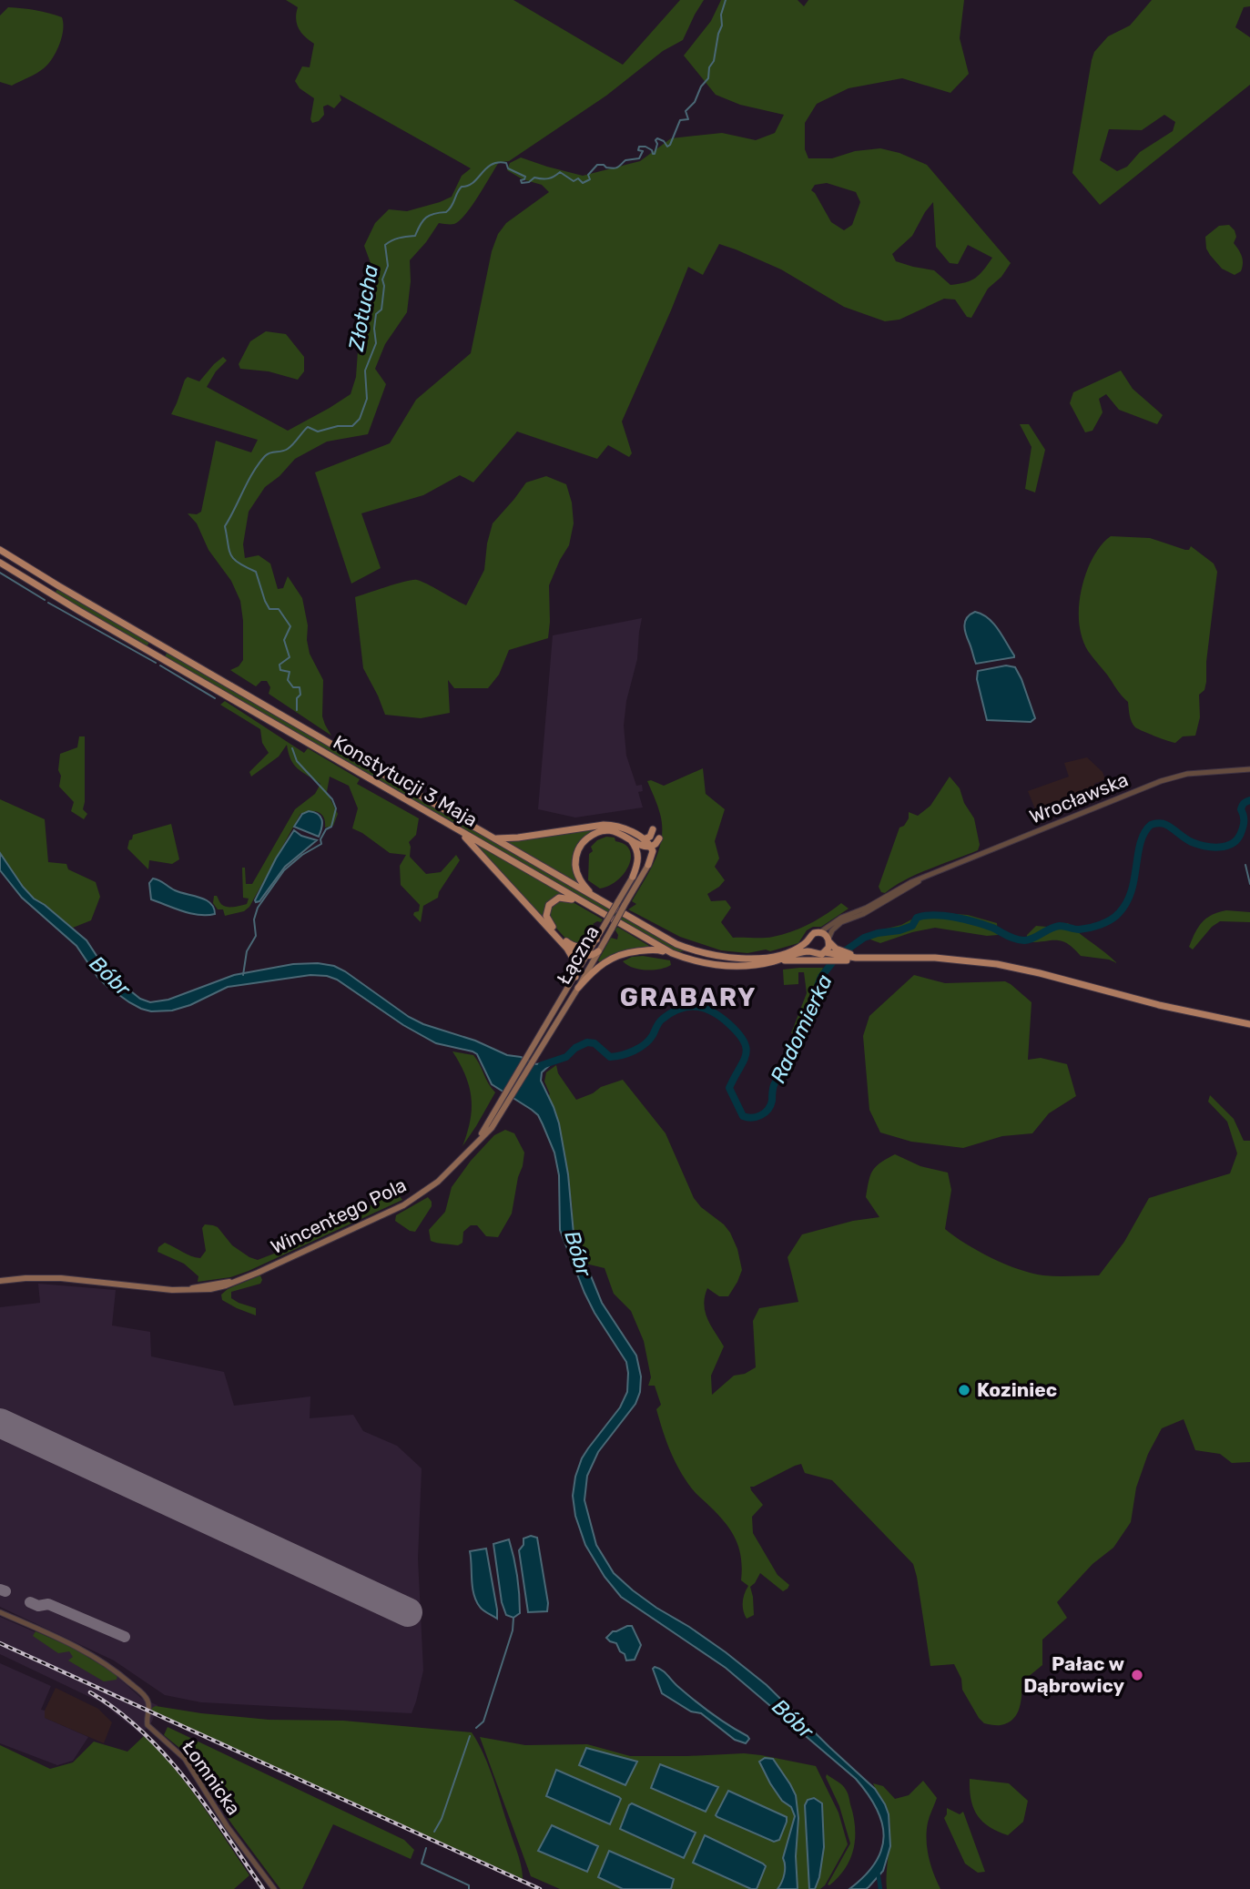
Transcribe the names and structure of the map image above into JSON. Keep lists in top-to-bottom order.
{
  "streets": {
    "main road": ["Konstytucji 3 Maja", "Łączna", "Wincentego Pola"],
    "street": ["Wrocławska", "Łomnicka"]
  },
  "crossings": [
    ["Konstytucji 3 Maja", "Wrocławska"],
    ["Łączna", "Wincentego Pola"]
  ],
  "districts": ["GRABARY"],
  "water": ["Złotucha", "Bóbr", "Radomierka"],
  "places": ["Koziniec", "Pałac w Dąbrowicy"]
}
